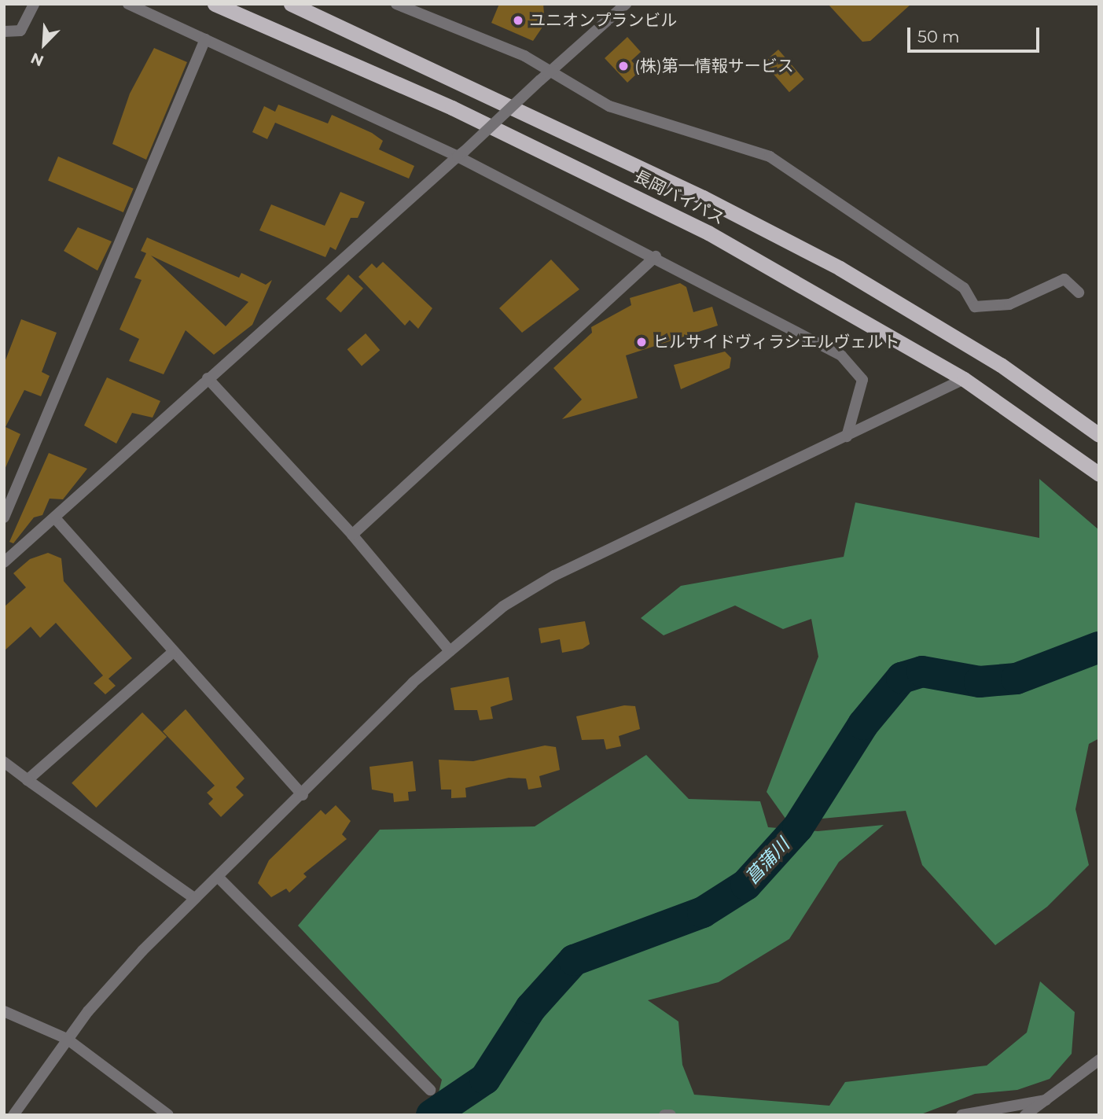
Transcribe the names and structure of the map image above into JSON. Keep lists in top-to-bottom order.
{
  "streets": {
    "highway": ["長岡バイパス"]
  },
  "water": ["菖蒲川"],
  "places": ["ユニオンプランビル", "(株)第一情報サービス", "ヒルサイドヴィラシエルヴェルト"],
  "scale_bar": "50 m",
  "north": "bottom left"
}
